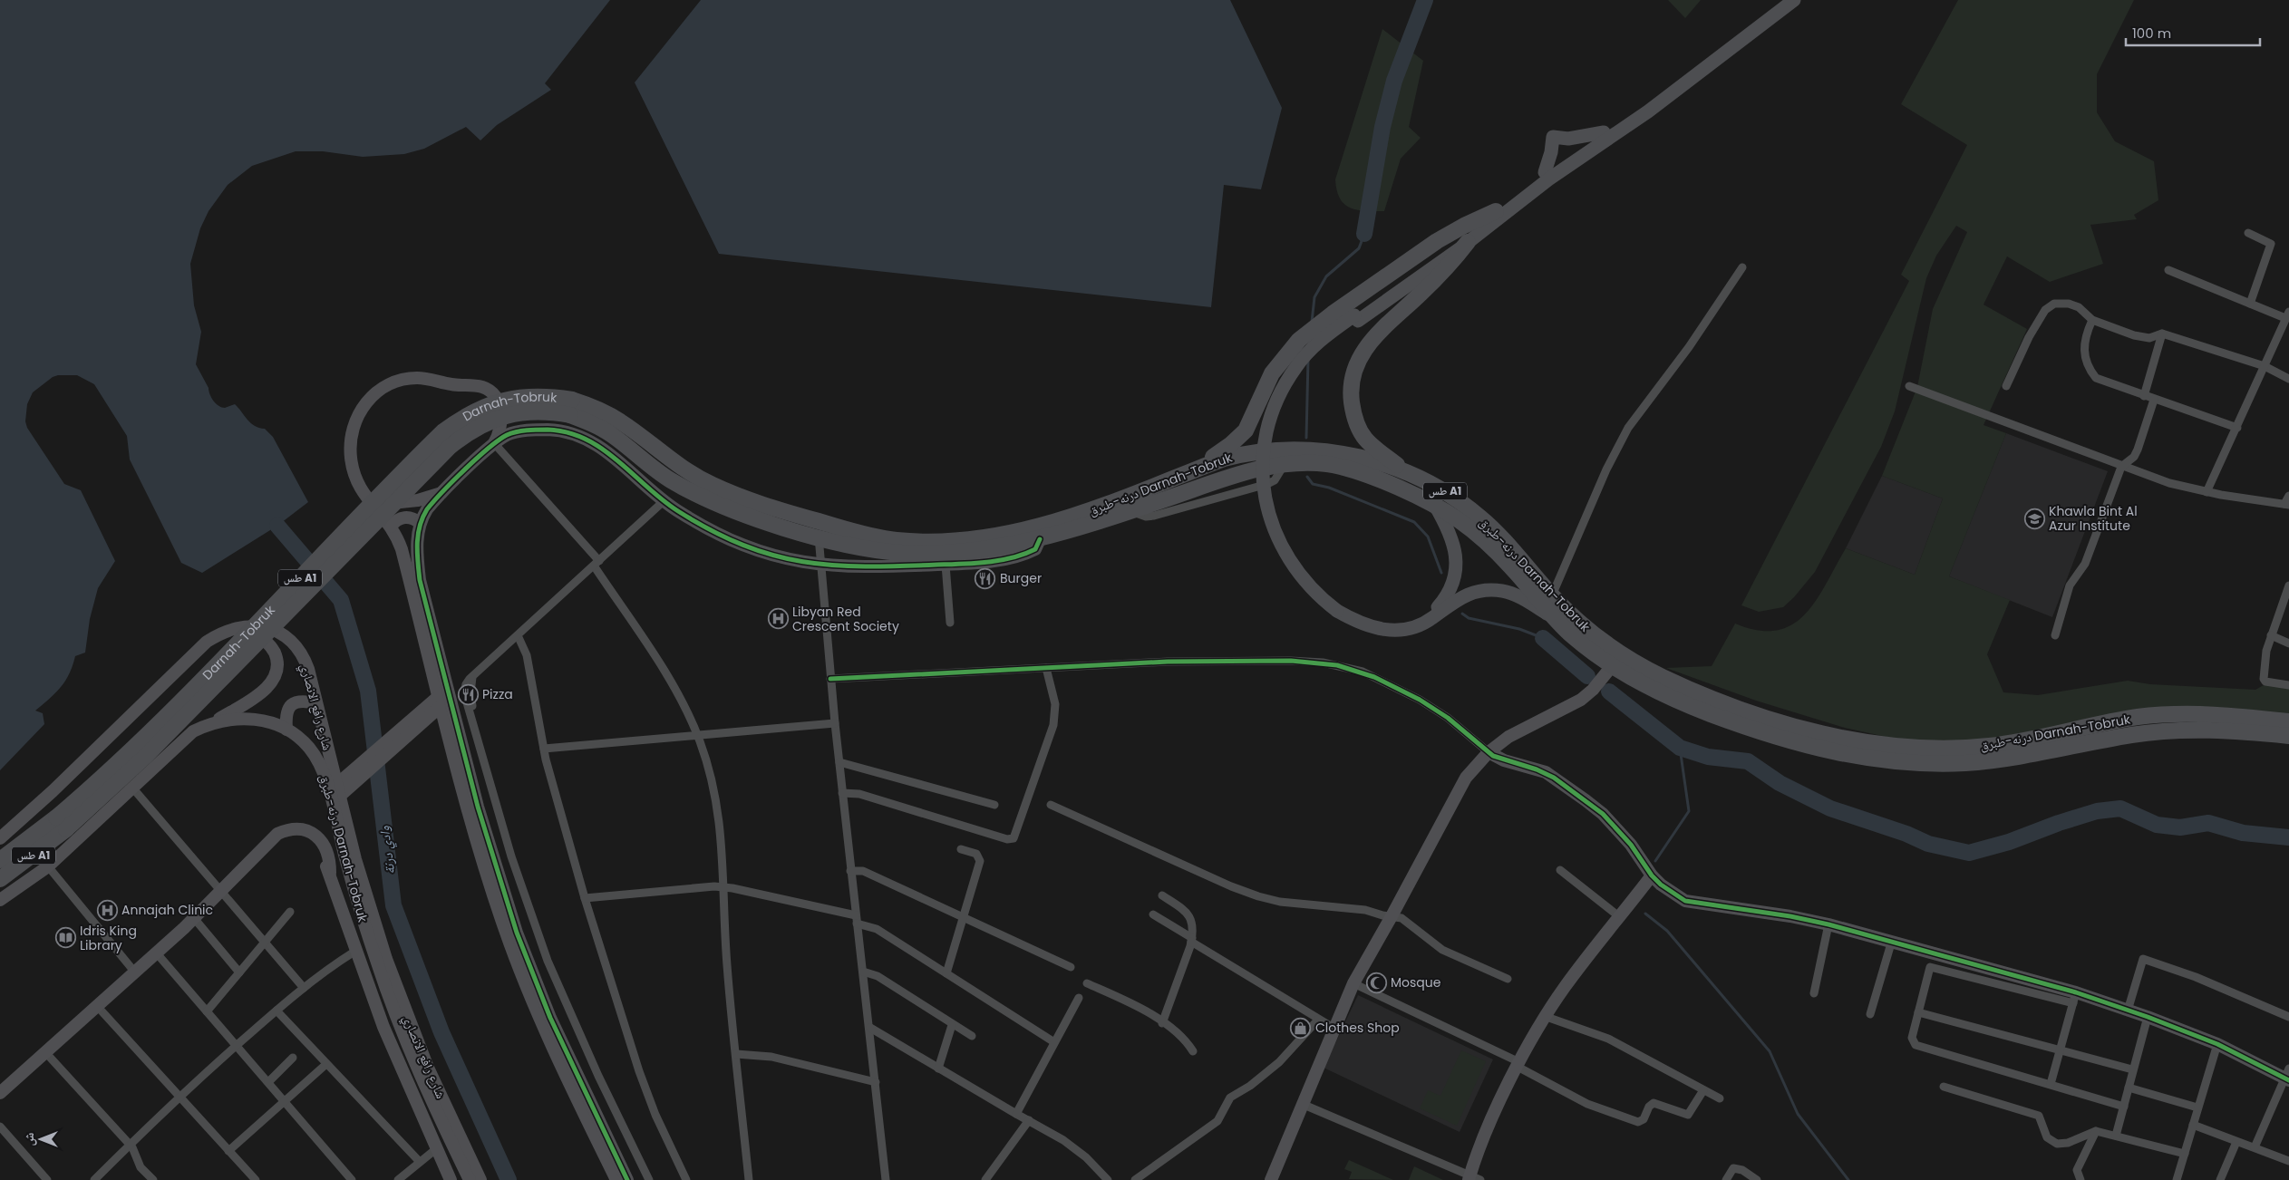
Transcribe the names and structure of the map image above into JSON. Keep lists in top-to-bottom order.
{
  "streets": {
    "highway": ["Darnah-Tobruk", "درنه-طبرق Darnah-Tobruk", "طس A1"],
    "street": ["شارع رافع الانصاري"]
  },
  "crossings": [
    ["Darnah-Tobruk", "درنه-طبرق Darnah-Tobruk"],
    ["Darnah-Tobruk", "طس A1"]
  ],
  "water": ["وادي درنة"],
  "places": {
    "school or university": ["Khawla Bint Al Azur Institute"],
    "restaurant": ["Burger", "Pizza"],
    "hospital": ["Libyan Red Crescent Society", "Annajah Clinic"],
    "library": ["Idris King Library"],
    "mosque": ["Mosque"],
    "shop": ["Clothes Shop"]
  },
  "scale_bar": "100 m",
  "north": "left"
}
